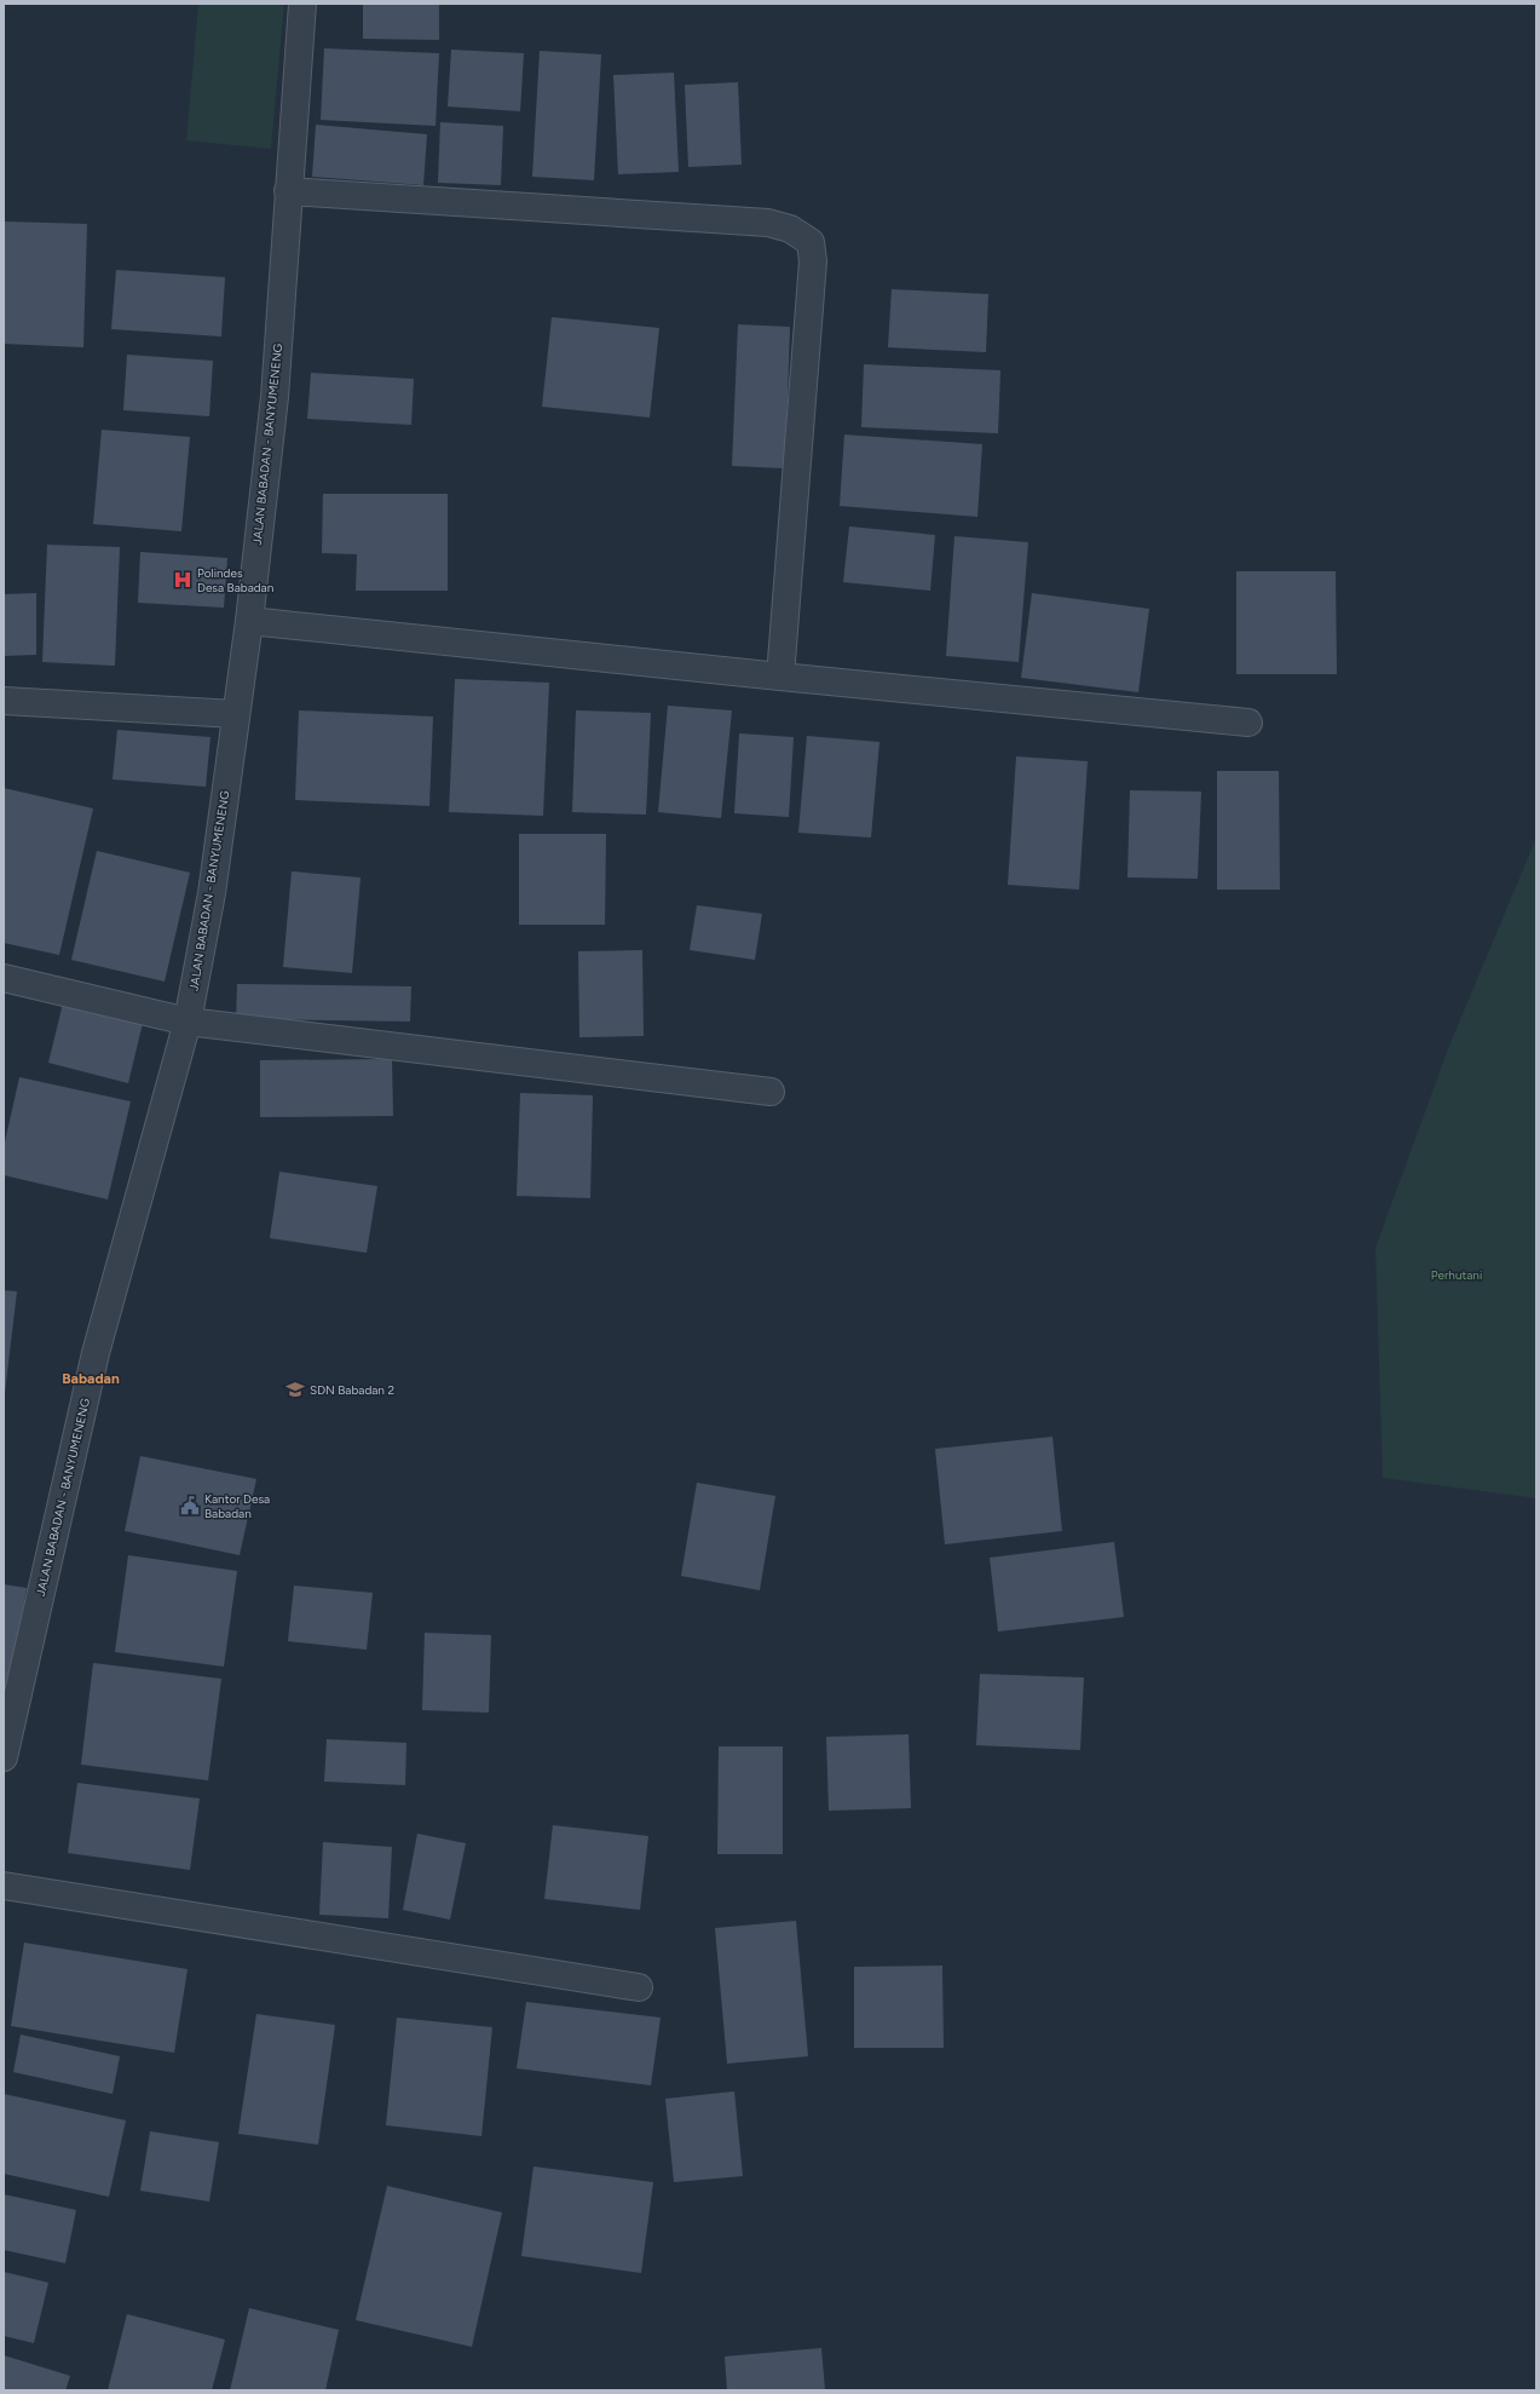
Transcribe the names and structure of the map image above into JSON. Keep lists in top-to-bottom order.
{
  "streets": {
    "street": ["JALAN BABADAN - BANYUMENENG"]
  },
  "districts": ["Babadan"],
  "parks": ["Perhutani"],
  "places": {
    "hospital": ["Polindes Desa Babadan"],
    "school or university": ["SDN Babadan 2"],
    "public building": ["Kantor Desa Babadan"]
  }
}
